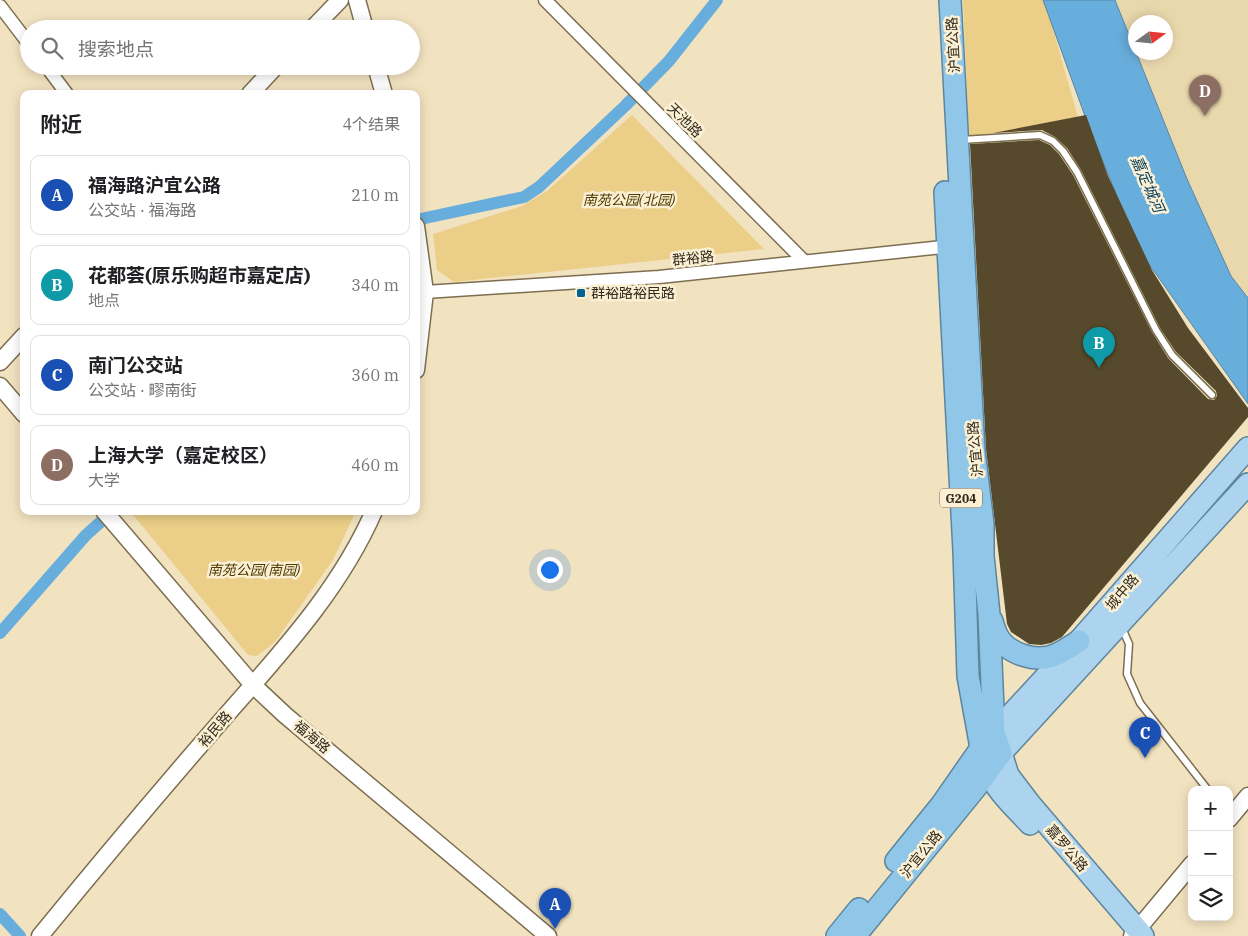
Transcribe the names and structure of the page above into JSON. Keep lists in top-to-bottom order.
{
  "streets": {
    "highway": ["沪宜公路", "G204"],
    "main road": ["城中路", "嘉罗公路"],
    "street": [
      "天池路",
      "群裕路",
      "裕民路",
      "福海路"
    ]
  },
  "crossings": [
    ["沪宜公路", "群裕路"],
    ["沪宜公路", "城中路"],
    ["沪宜公路", "嘉罗公路"],
    ["天池路", "群裕路"],
    ["城中路", "嘉罗公路"],
    ["裕民路", "福海路"]
  ],
  "water": ["嘉定城河"],
  "parks": ["南苑公园(北园)", "南苑公园(南园)"],
  "places": {
    "transit": ["群裕路裕民路"]
  },
  "north": "right",
  "page": {
    "search": "搜索地点",
    "pins": [
      "D",
      "B",
      "C",
      "A"
    ],
    "heading": ["附近", "4个结果"],
    "list": [
      {
        "mark": "A",
        "name": "福海路沪宜公路",
        "note": "公交站 · 福海路",
        "value": "210 m"
      },
      {
        "mark": "B",
        "name": "花都荟(原乐购超市嘉定店)",
        "note": "地点",
        "value": "340 m"
      },
      {
        "mark": "C",
        "name": "南门公交站",
        "note": "公交站 · 疁南街",
        "value": "360 m"
      },
      {
        "mark": "D",
        "name": "上海大学（嘉定校区）",
        "note": "大学",
        "value": "460 m"
      }
    ],
    "map_buttons": ["+", "−"]
  }
}
